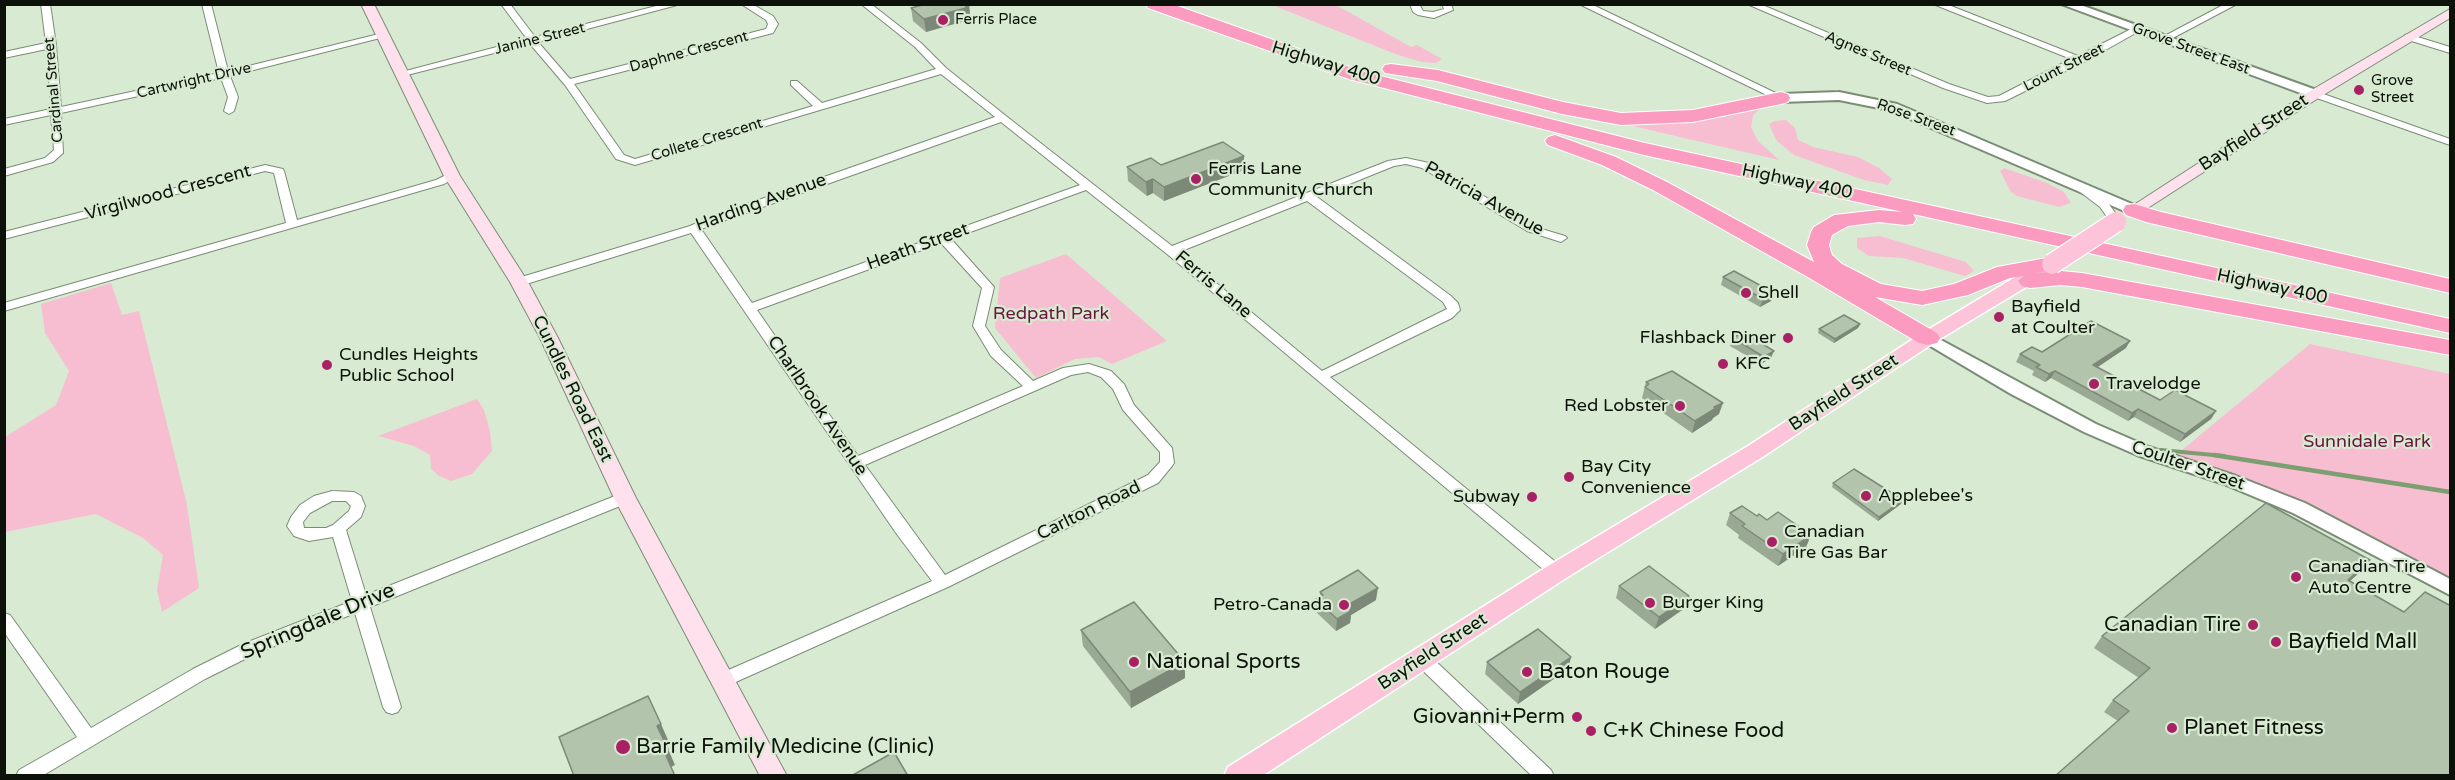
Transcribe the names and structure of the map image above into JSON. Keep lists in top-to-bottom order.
{
  "streets": {
    "highway": ["Highway 400"],
    "main road": ["Bayfield Street", "Cundles Road East"],
    "street": [
      "Janine Street",
      "Grove Street East",
      "Daphne Crescent",
      "Agnes Street",
      "Lount Street",
      "Cartwright Drive",
      "Cardinal Street",
      "Rose Street",
      "Collete Crescent",
      "Virgilwood Crescent",
      "Patricia Avenue",
      "Harding Avenue",
      "Heath Street",
      "Ferris Lane",
      "Charlbrook Avenue",
      "Coulter Street",
      "Carlton Road",
      "Springdale Drive"
    ]
  },
  "crossings": [
    ["Janine Street", "Collete Crescent"],
    ["Janine Street", "Cundles Road East"],
    ["Grove Street East", "Lount Street"],
    ["Grove Street East", "Bayfield Street"],
    ["Daphne Crescent", "Collete Crescent"],
    ["Agnes Street", "Lount Street"],
    ["Cartwright Drive", "Cardinal Street"],
    ["Cartwright Drive", "Cundles Road East"],
    ["Rose Street", "Bayfield Street"],
    ["Bayfield Street", "Ferris Lane"],
    ["Bayfield Street", "Coulter Street"],
    ["Collete Crescent", "Ferris Lane"],
    ["Patricia Avenue", "Ferris Lane"],
    ["Harding Avenue", "Ferris Lane"],
    ["Harding Avenue", "Cundles Road East"],
    ["Harding Avenue", "Charlbrook Avenue"],
    ["Heath Street", "Ferris Lane"],
    ["Heath Street", "Charlbrook Avenue"],
    ["Cundles Road East", "Carlton Road"],
    ["Cundles Road East", "Springdale Drive"],
    ["Charlbrook Avenue", "Carlton Road"]
  ],
  "parks": ["Redpath Park", "Sunnidale Park"],
  "places": [
    "Ferris Place",
    "Grove Street",
    "Ferris Lane Community Church",
    "Shell",
    "Bayfield at Coulter",
    "Flashback Diner",
    "KFC",
    "Cundles Heights Public School",
    "Travelodge",
    "Red Lobster",
    "Bay City Convenience",
    "Applebee's",
    "Subway",
    "Canadian Tire Gas Bar",
    "Canadian Tire Auto Centre",
    "Burger King",
    "Petro-Canada",
    "Canadian Tire",
    "Bayfield Mall",
    "National Sports",
    "Baton Rouge",
    "Giovanni+Perm",
    "Planet Fitness",
    "C+K Chinese Food",
    "Barrie Family Medicine (Clinic)"
  ]
}
